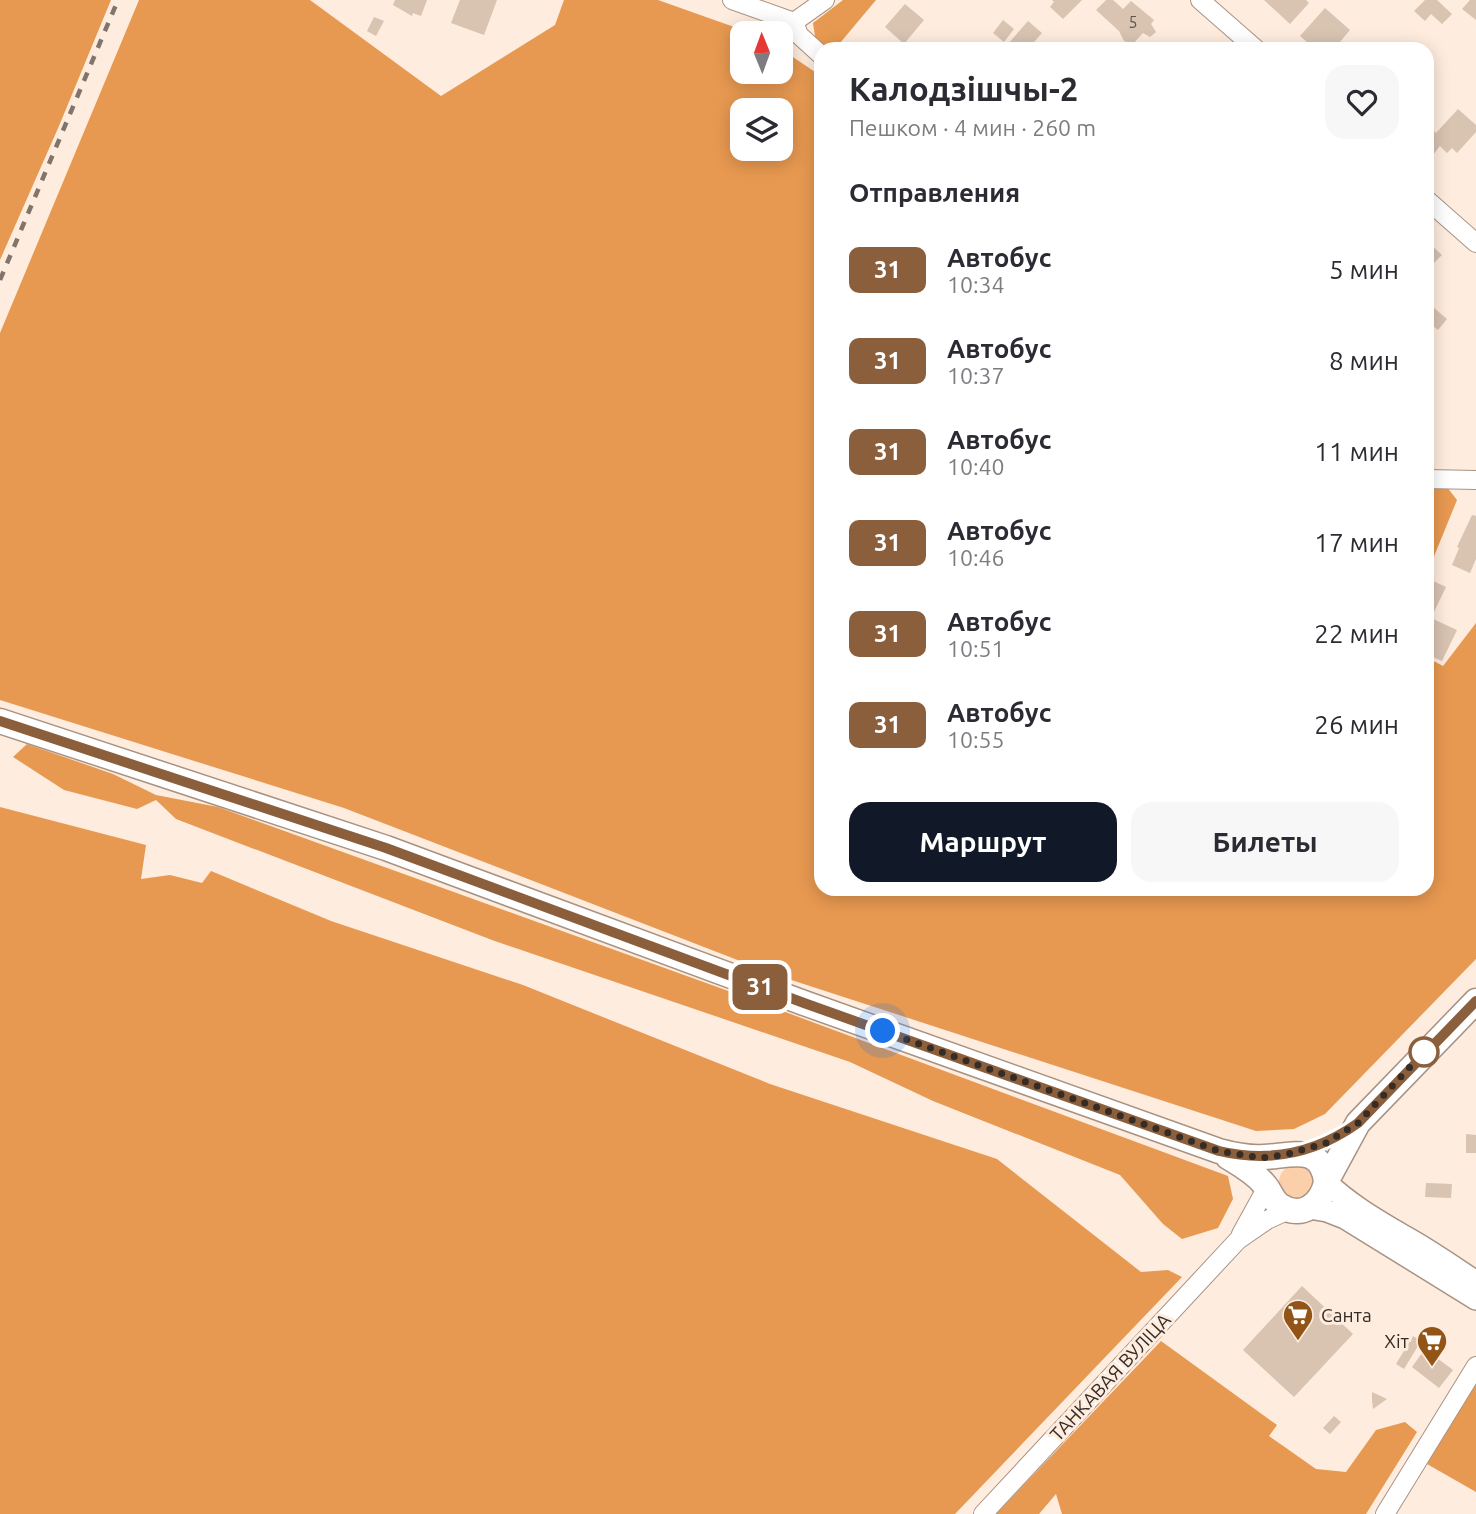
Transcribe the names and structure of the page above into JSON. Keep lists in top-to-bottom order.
{
  "streets": {
    "street": ["ТАНКАВАЯ ВУЛІЦА"]
  },
  "places": {
    "supermarket": ["Санта", "Хіт"]
  },
  "lines": ["bus line 31"],
  "house_numbers": ["5"],
  "north": "top",
  "page": {
    "on_map": "31",
    "heading": [
      ["Калодзішчы-2", "Пешком · 4 мин · 260 m"],
      "Отправления"
    ],
    "list": [
      {
        "mark": "31",
        "name": "Автобус",
        "note": "10:34",
        "value": "5 мин"
      },
      {
        "mark": "31",
        "name": "Автобус",
        "note": "10:37",
        "value": "8 мин"
      },
      {
        "mark": "31",
        "name": "Автобус",
        "note": "10:40",
        "value": "11 мин"
      },
      {
        "mark": "31",
        "name": "Автобус",
        "note": "10:46",
        "value": "17 мин"
      },
      {
        "mark": "31",
        "name": "Автобус",
        "note": "10:51",
        "value": "22 мин"
      },
      {
        "mark": "31",
        "name": "Автобус",
        "note": "10:55",
        "value": "26 мин"
      }
    ],
    "buttons": ["Маршрут", "Билеты"]
  }
}
